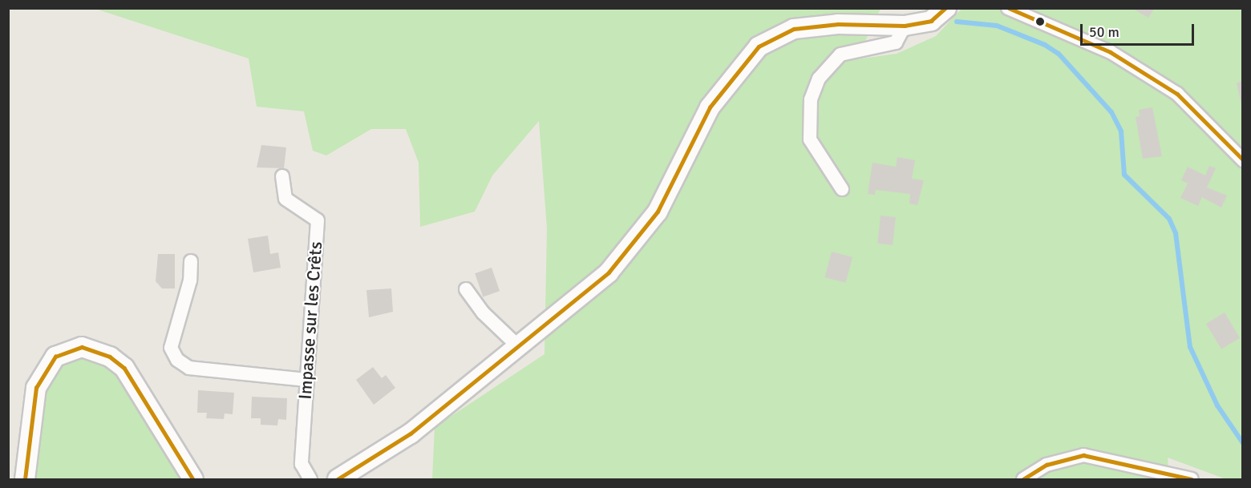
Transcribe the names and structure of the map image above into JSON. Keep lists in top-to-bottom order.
{
  "streets": {
    "street": ["Impasse sur les Crêts"]
  },
  "scale_bar": "50 m"
}
